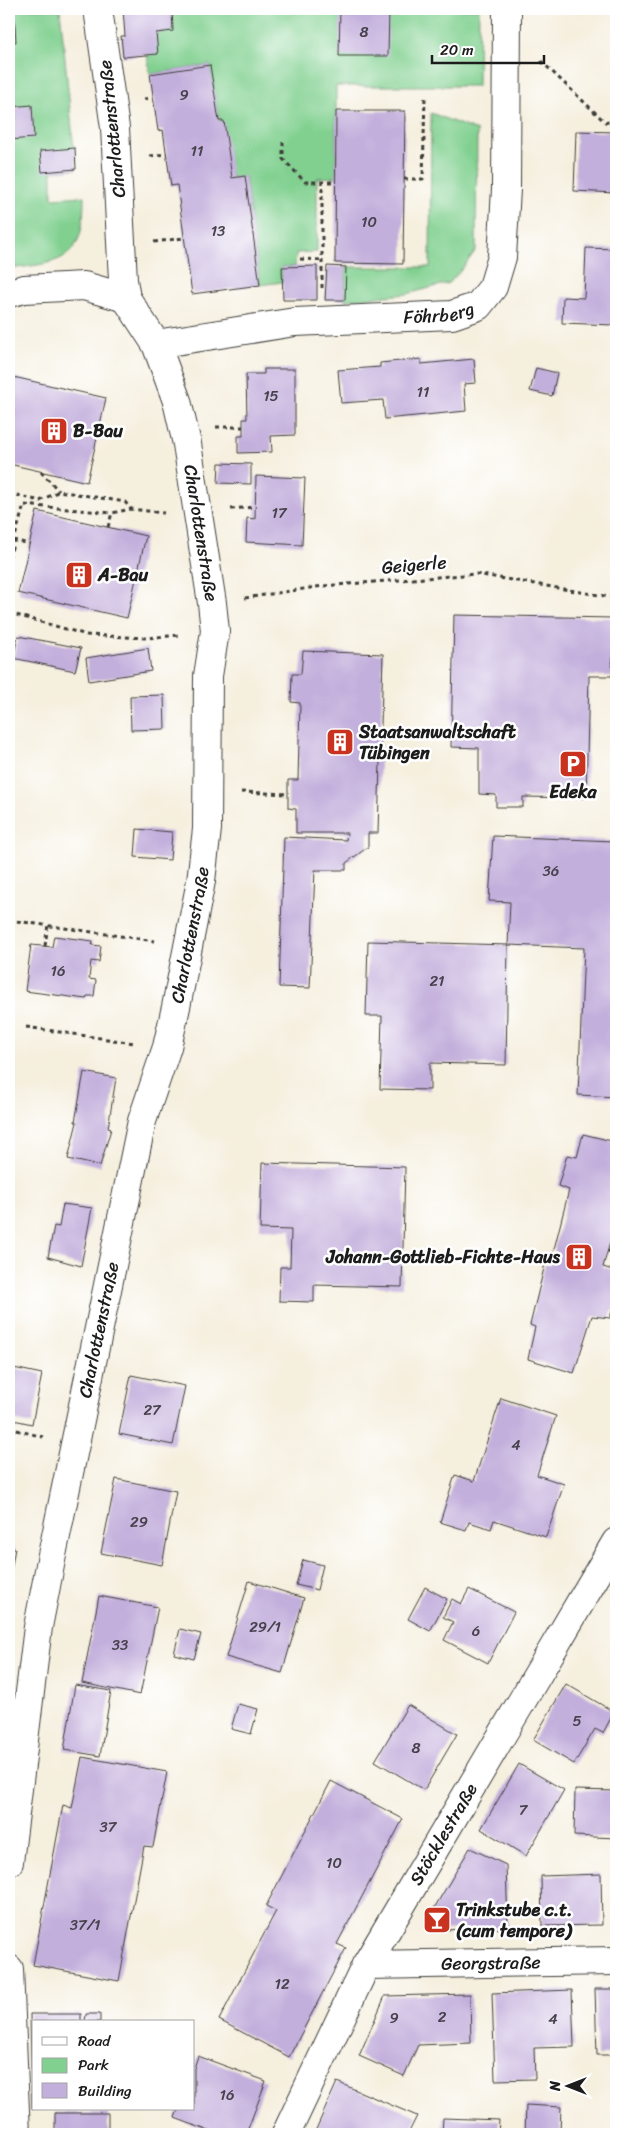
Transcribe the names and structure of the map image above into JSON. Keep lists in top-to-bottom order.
{
  "streets": {
    "street": [
      "Charlottenstraße",
      "Föhrberg",
      "Stöcklestraße",
      "Georgstraße"
    ],
    "path": ["Geigerle"]
  },
  "crossings": [
    ["Charlottenstraße", "Föhrberg"],
    ["Charlottenstraße", "Geigerle"],
    ["Stöcklestraße", "Georgstraße"]
  ],
  "places": {
    "building": [
      "B-Bau",
      "A-Bau",
      "Staatsanwaltschaft Tübingen",
      "Johann-Gottlieb-Fichte-Haus"
    ],
    "parking": ["Edeka"],
    "bar": ["Trinkstube c.t. (cum tempore)"]
  },
  "house_numbers": [
    "8",
    "9",
    "11",
    "10",
    "13",
    "11",
    "15",
    "17",
    "36",
    "16",
    "21",
    "27",
    "4",
    "29",
    "29/1",
    "6",
    "33",
    "5",
    "8",
    "7",
    "37",
    "10",
    "37/1",
    "12",
    "2",
    "9",
    "4",
    "16"
  ],
  "legend": ["Road", "Park", "Building"],
  "scale_bar": "20 m",
  "north": "left"
}
